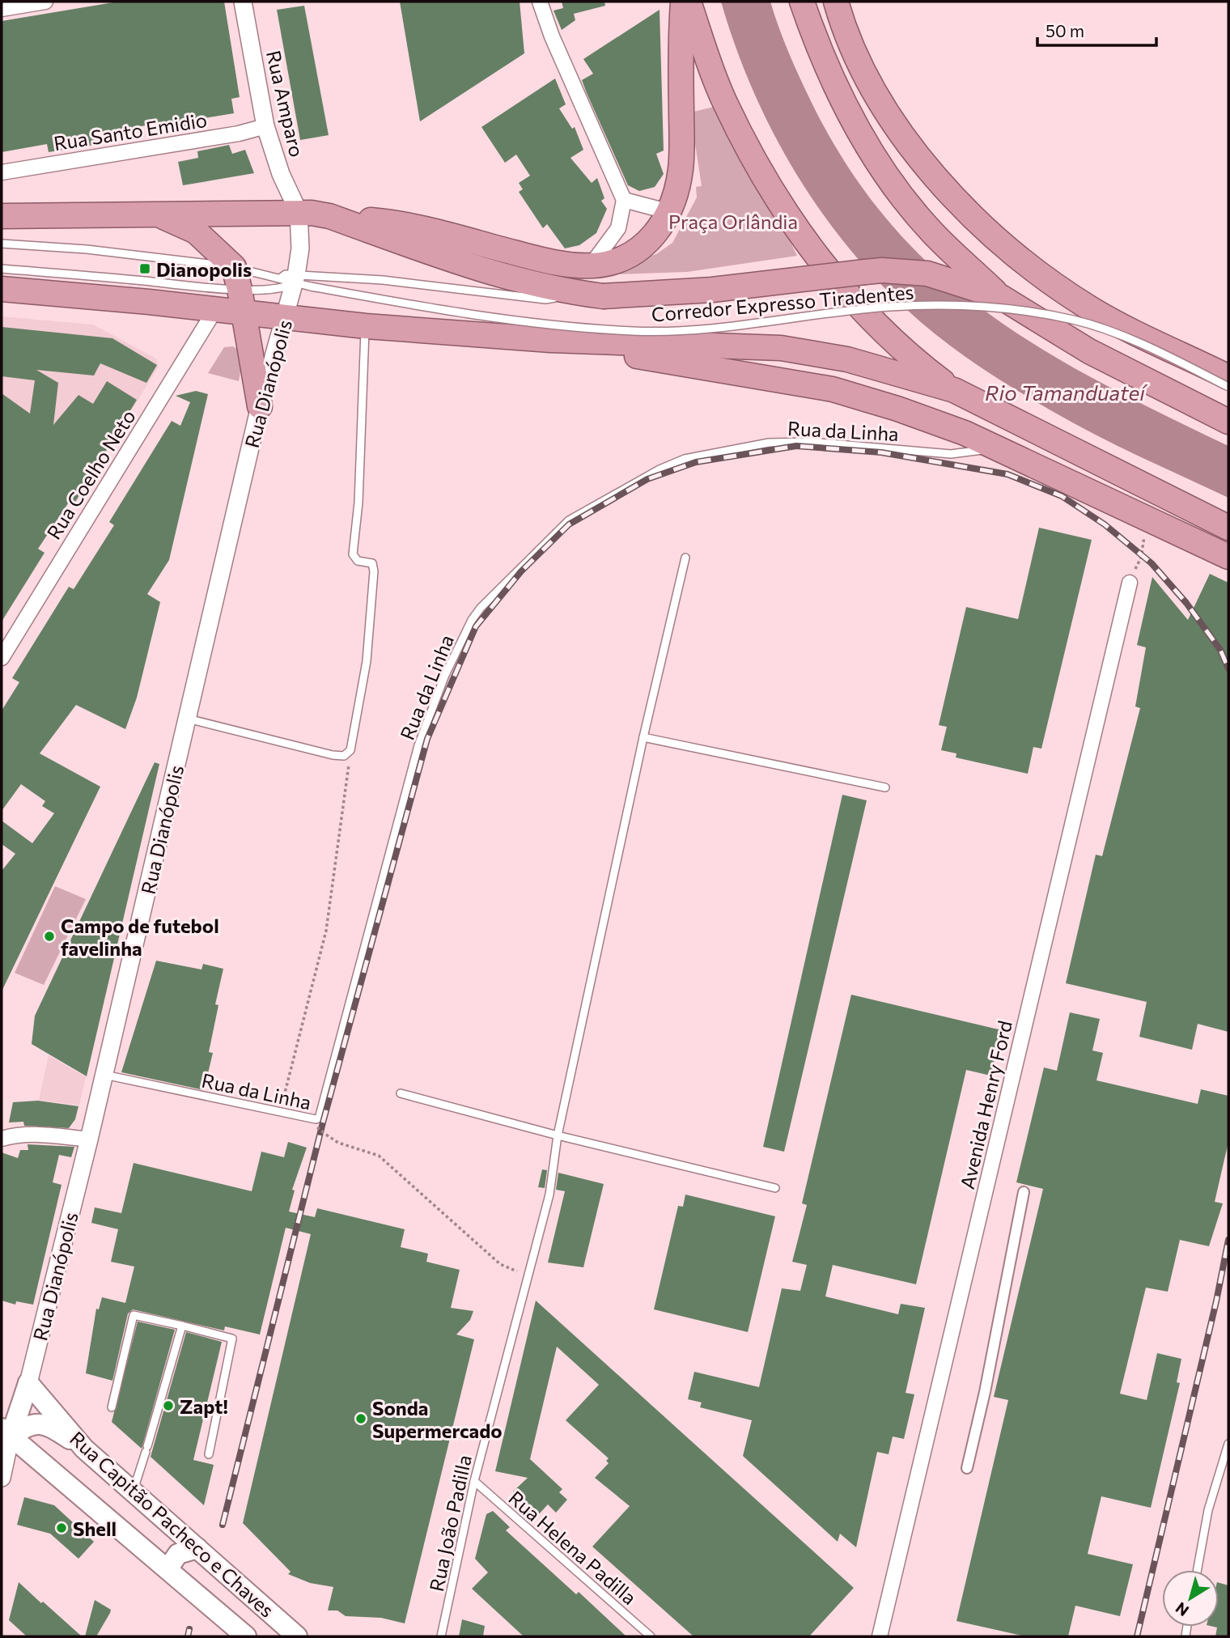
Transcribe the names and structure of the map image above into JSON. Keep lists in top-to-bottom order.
{
  "streets": {
    "main road": ["Rua Dianópolis", "Rua Capitão Pacheco e Chaves"],
    "street": [
      "Rua Amparo",
      "Rua Santo Emidio",
      "Rua Coelho Neto",
      "Avenida Henry Ford"
    ],
    "lane": [
      "Corredor Expresso Tiradentes",
      "Rua da Linha",
      "Rua João Padilla",
      "Rua Helena Padilla"
    ]
  },
  "crossings": [
    ["Rua Amparo", "Rua Santo Emidio"],
    ["Rua Amparo", "Rua Dianópolis"],
    ["Corredor Expresso Tiradentes", "Rua Dianópolis"],
    ["Rua Dianópolis", "Rua da Linha"],
    ["Rua Dianópolis", "Rua Capitão Pacheco e Chaves"],
    ["Rua João Padilla", "Rua Helena Padilla"]
  ],
  "water": ["Rio Tamanduateí"],
  "parks": ["Praça Orlândia"],
  "places": {
    "transit": ["Dianopolis"],
    "other": [
      "Campo de futebol favelinha",
      "Zapt!",
      "Sonda Supermercado",
      "Shell"
    ]
  },
  "scale_bar": "50 m",
  "north": "bottom left"
}
